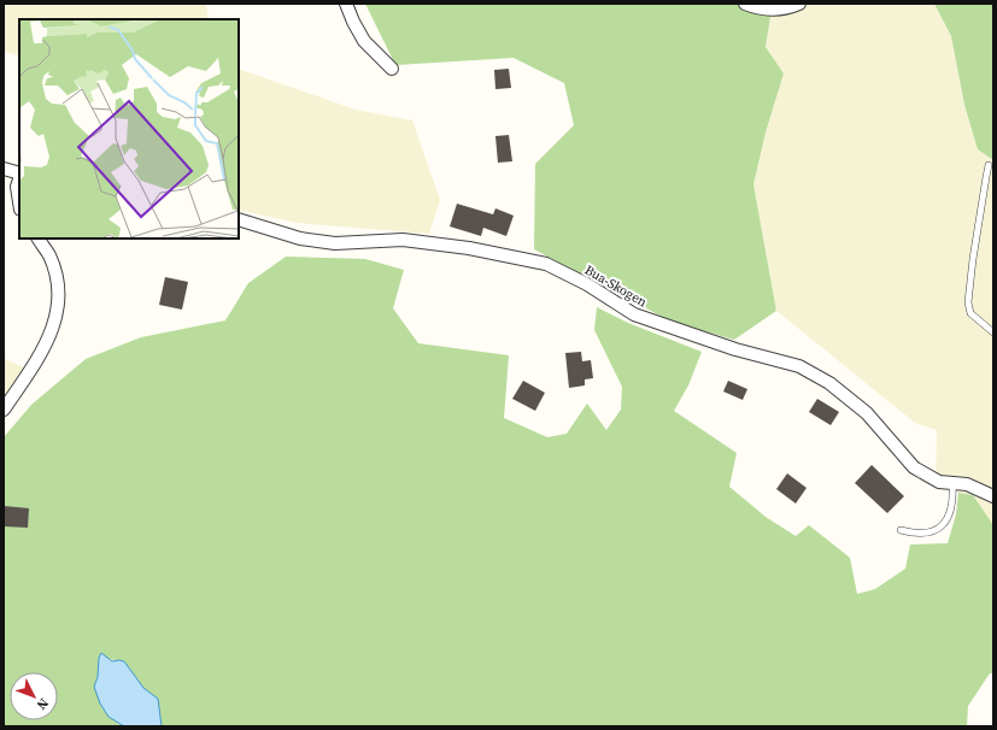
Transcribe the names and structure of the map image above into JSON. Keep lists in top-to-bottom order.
{
  "streets": {
    "street": ["Bua-Skogen"]
  },
  "north": "bottom right"
}
